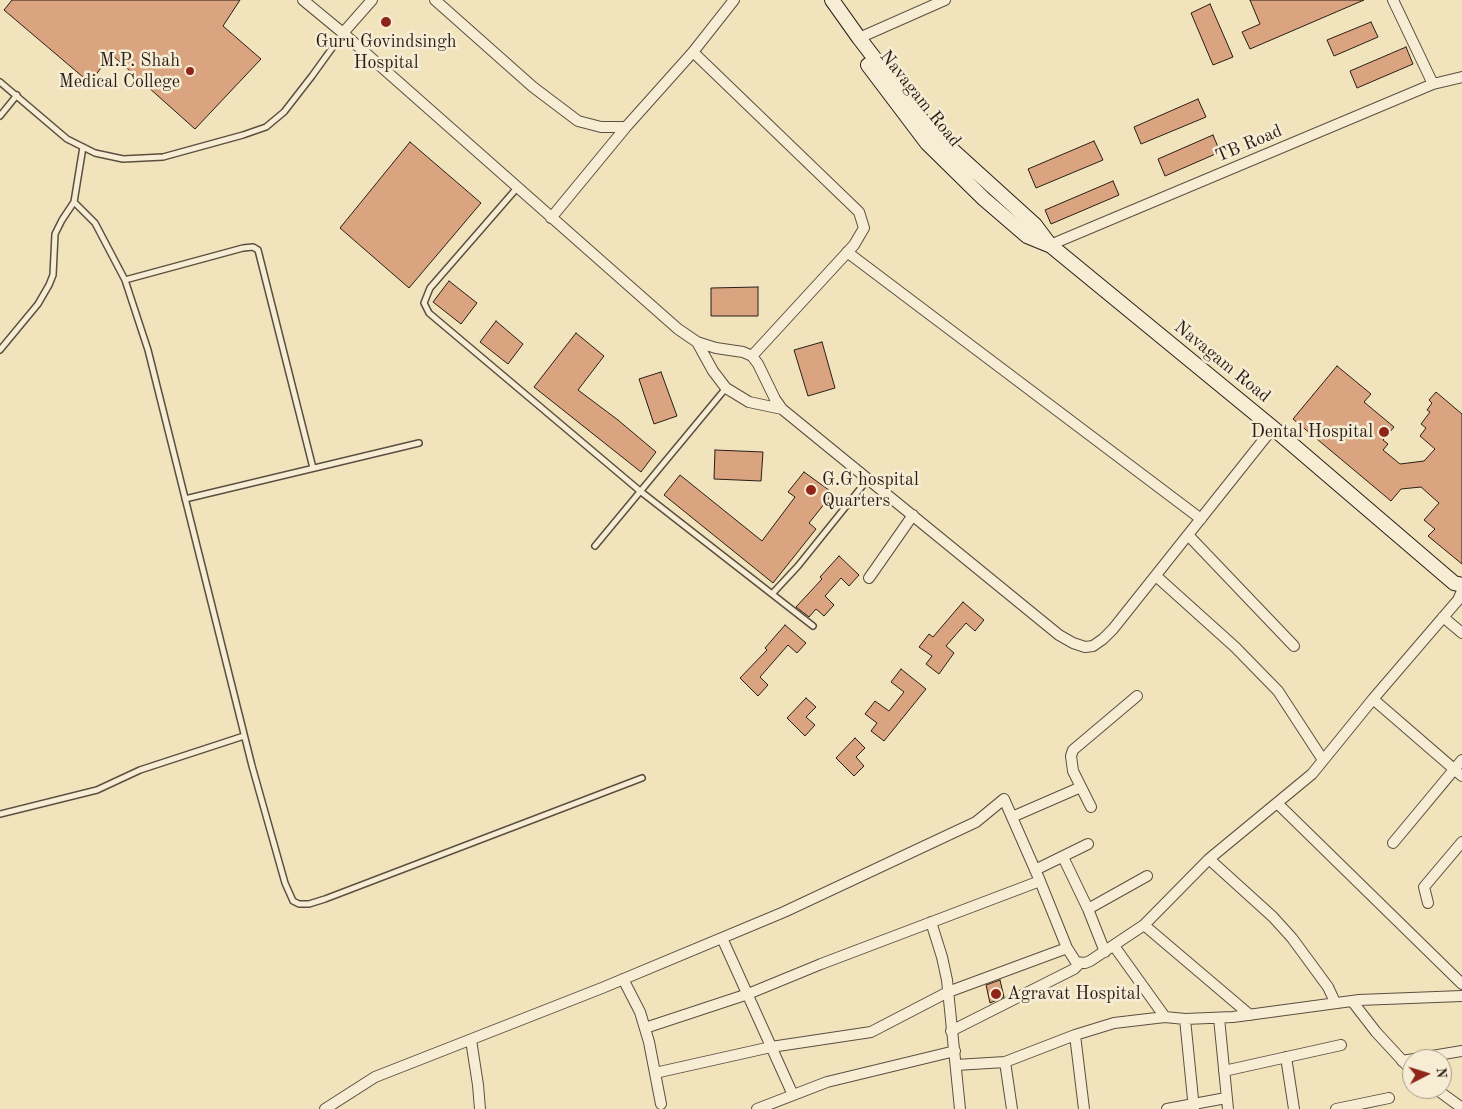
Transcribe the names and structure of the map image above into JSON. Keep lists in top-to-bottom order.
{
  "streets": {
    "street": ["Navagam Road", "TB Road"]
  },
  "crossings": [
    ["Navagam Road", "TB Road"]
  ],
  "places": [
    "Guru Govindsingh Hospital",
    "M.P. Shah Medical College",
    "Dental Hospital",
    "G.G hospital Quarters",
    "Agravat Hospital"
  ],
  "north": "right"
}
